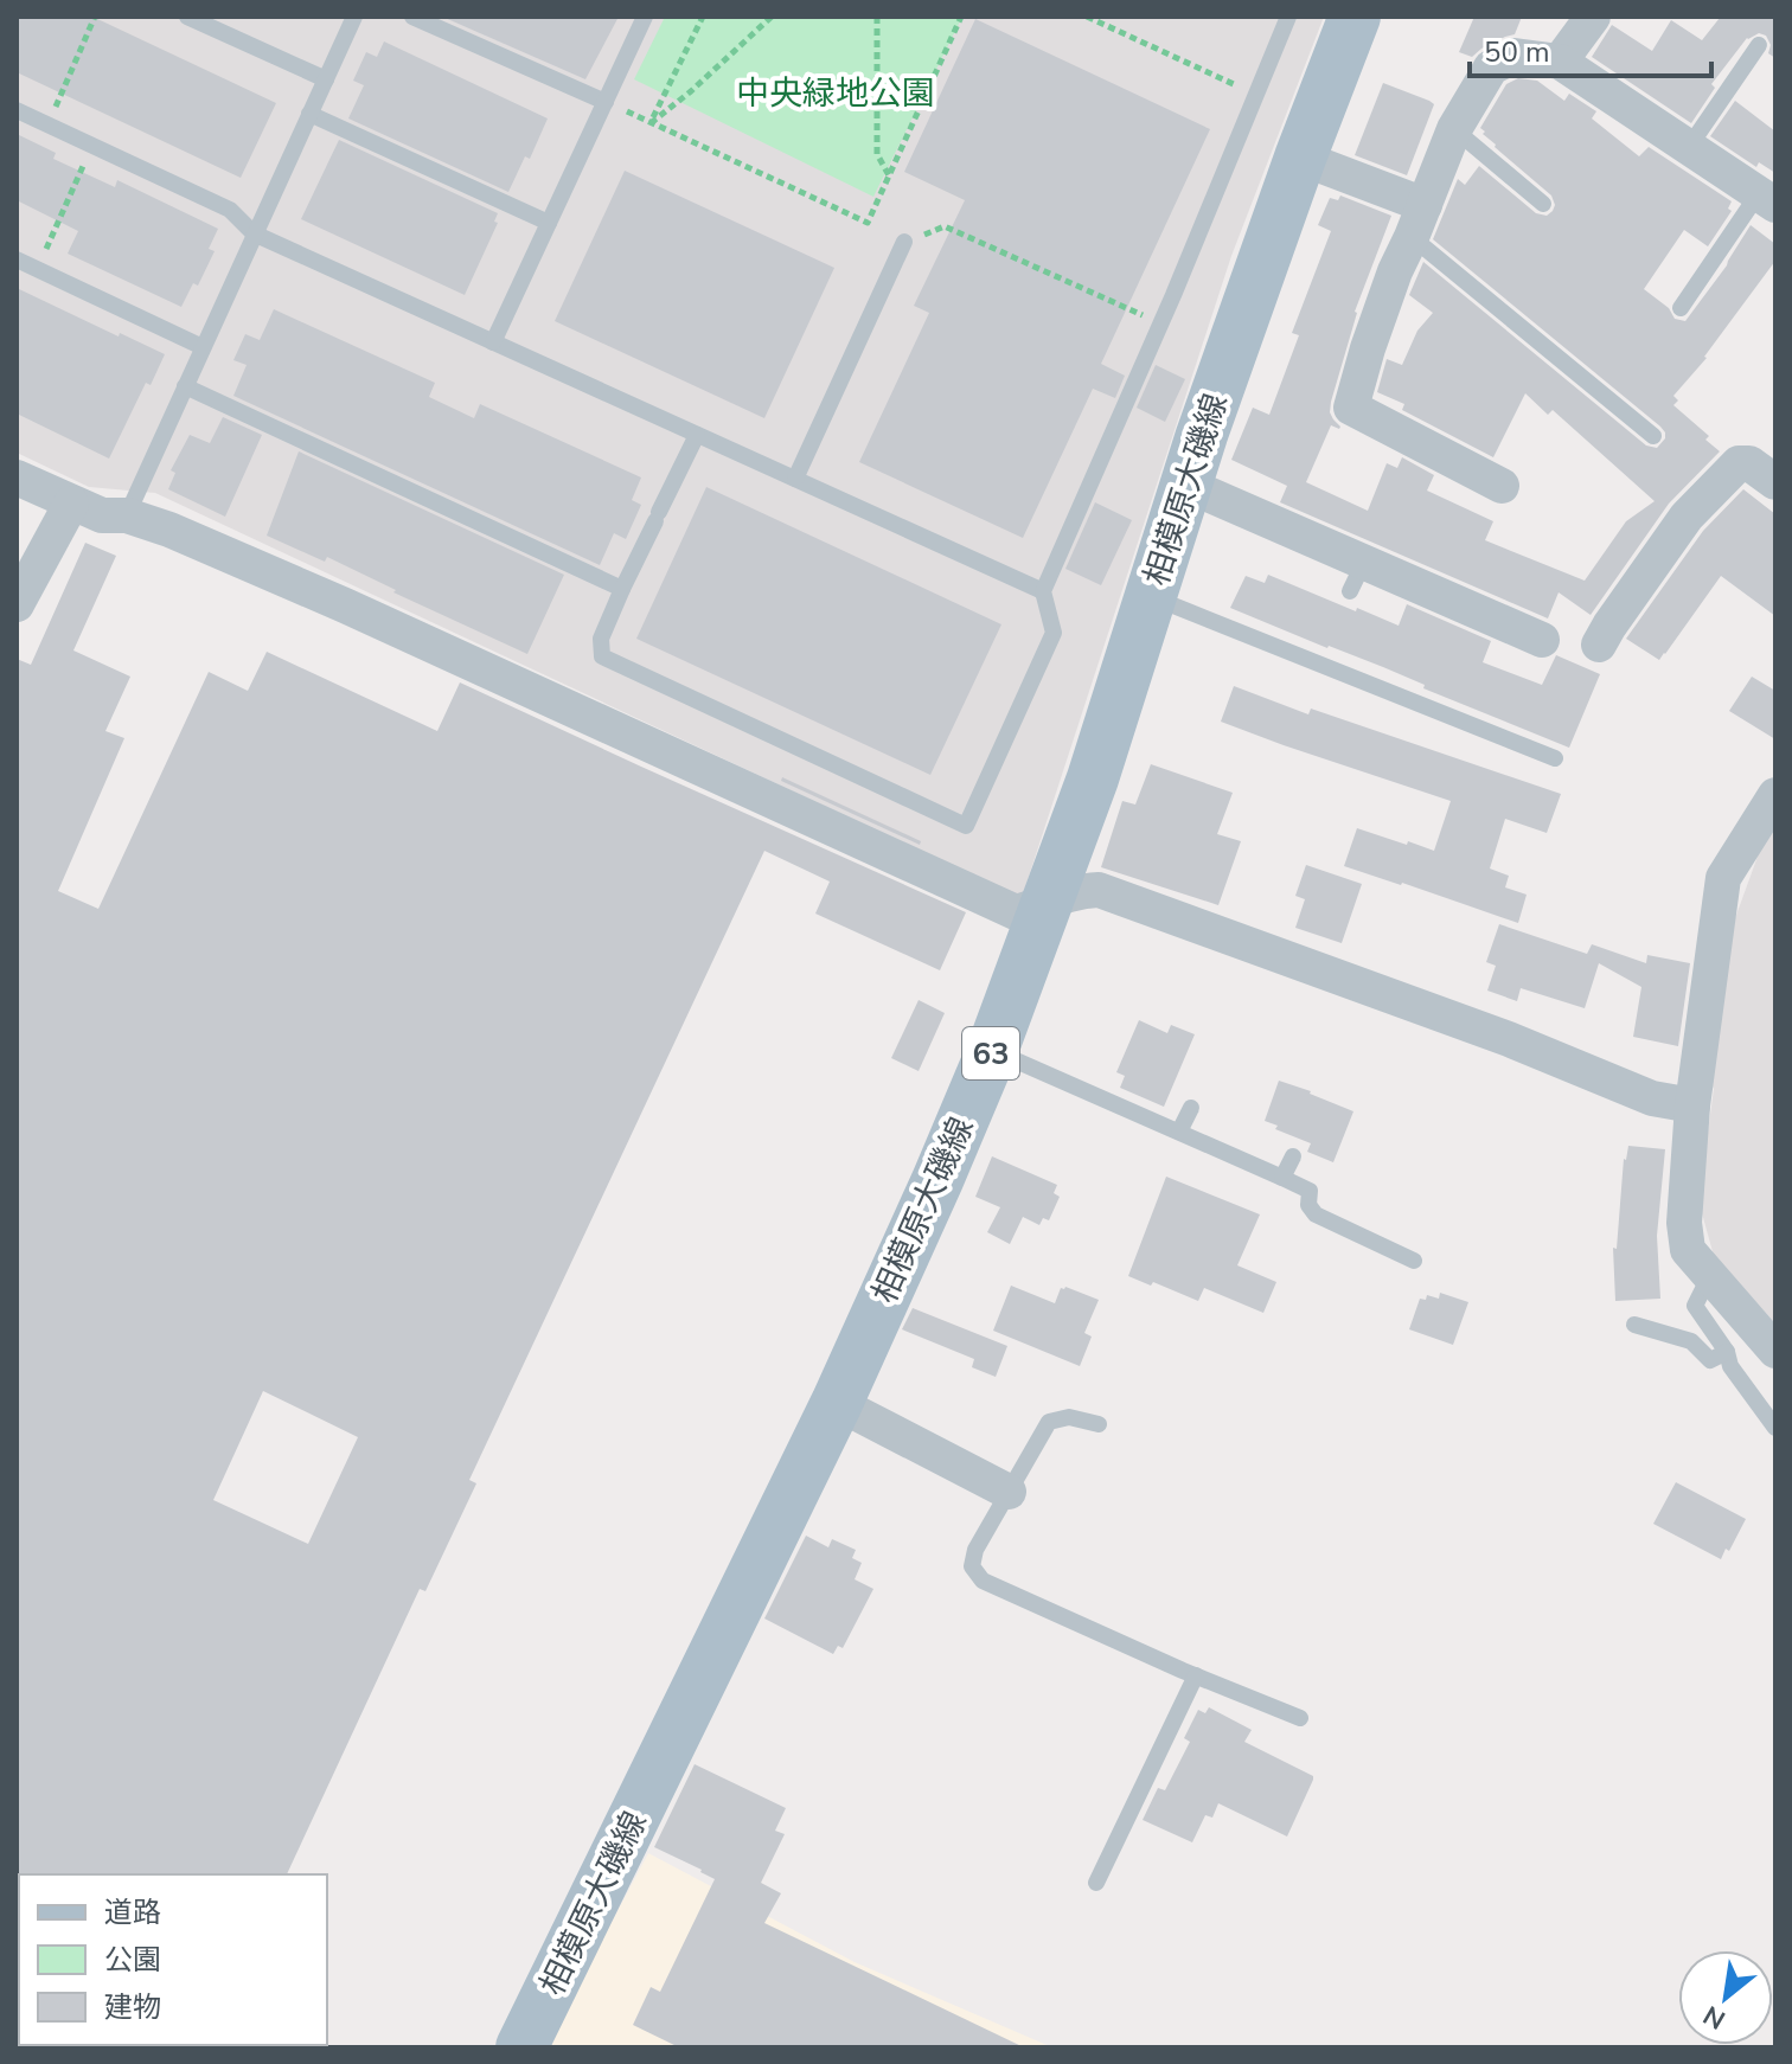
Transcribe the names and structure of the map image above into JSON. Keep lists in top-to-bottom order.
{
  "streets": {
    "main road": ["相模原大磯線", "63"]
  },
  "parks": ["中央緑地公園"],
  "legend": ["道路", "公園", "建物"],
  "scale_bar": "50 m",
  "north": "bottom left"
}
